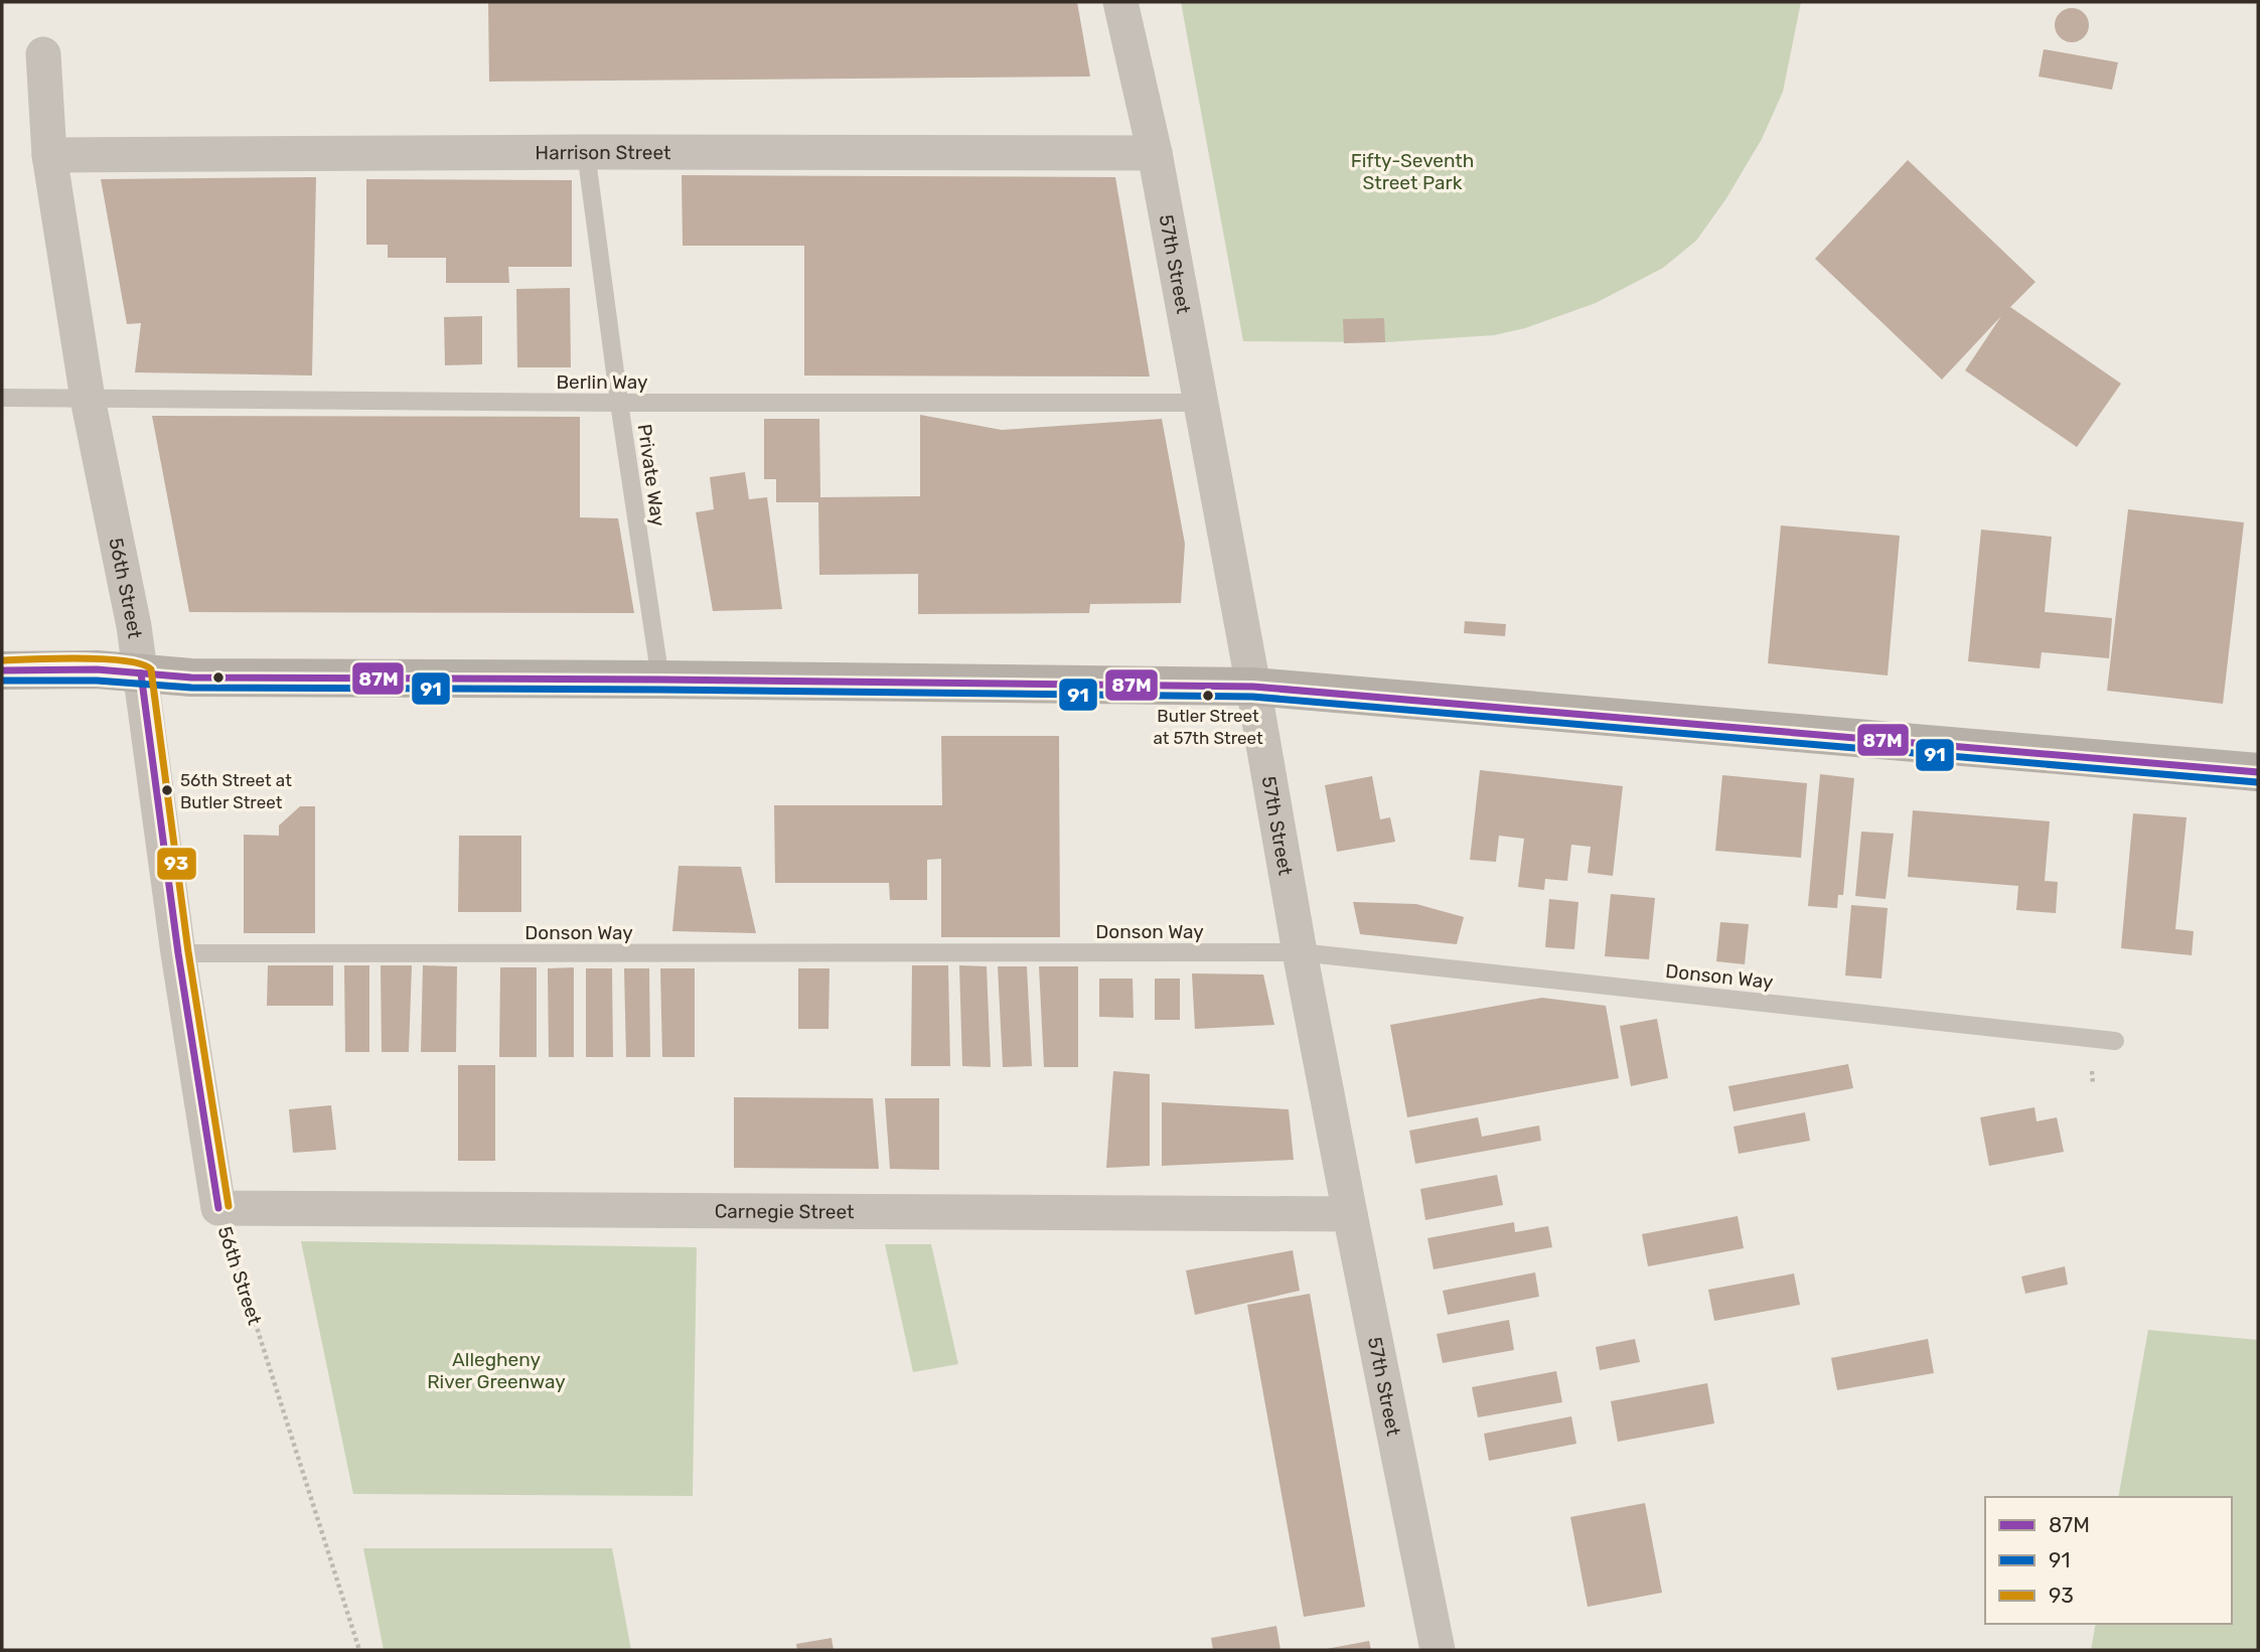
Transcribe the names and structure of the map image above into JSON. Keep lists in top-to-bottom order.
{
  "streets": {
    "street": [
      "Harrison Street",
      "57th Street",
      "56th Street",
      "Carnegie Street"
    ],
    "lane": ["Berlin Way", "Private Way", "Donson Way"]
  },
  "crossings": [
    ["Harrison Street", "57th Street"],
    ["Harrison Street", "Private Way"],
    ["Harrison Street", "56th Street"],
    ["57th Street", "Berlin Way"],
    ["57th Street", "Donson Way"],
    ["57th Street", "Carnegie Street"],
    ["Berlin Way", "Private Way"],
    ["Berlin Way", "56th Street"],
    ["56th Street", "Donson Way"],
    ["56th Street", "Carnegie Street"]
  ],
  "parks": ["Fifty-Seventh Street Park", "Allegheny River Greenway"],
  "places": ["Butler Street at 57th Street", "56th Street at Butler Street"],
  "lines": ["transit line 93", "transit line 87M", "transit line 91"],
  "legend": ["87M", "91", "93"]
}
